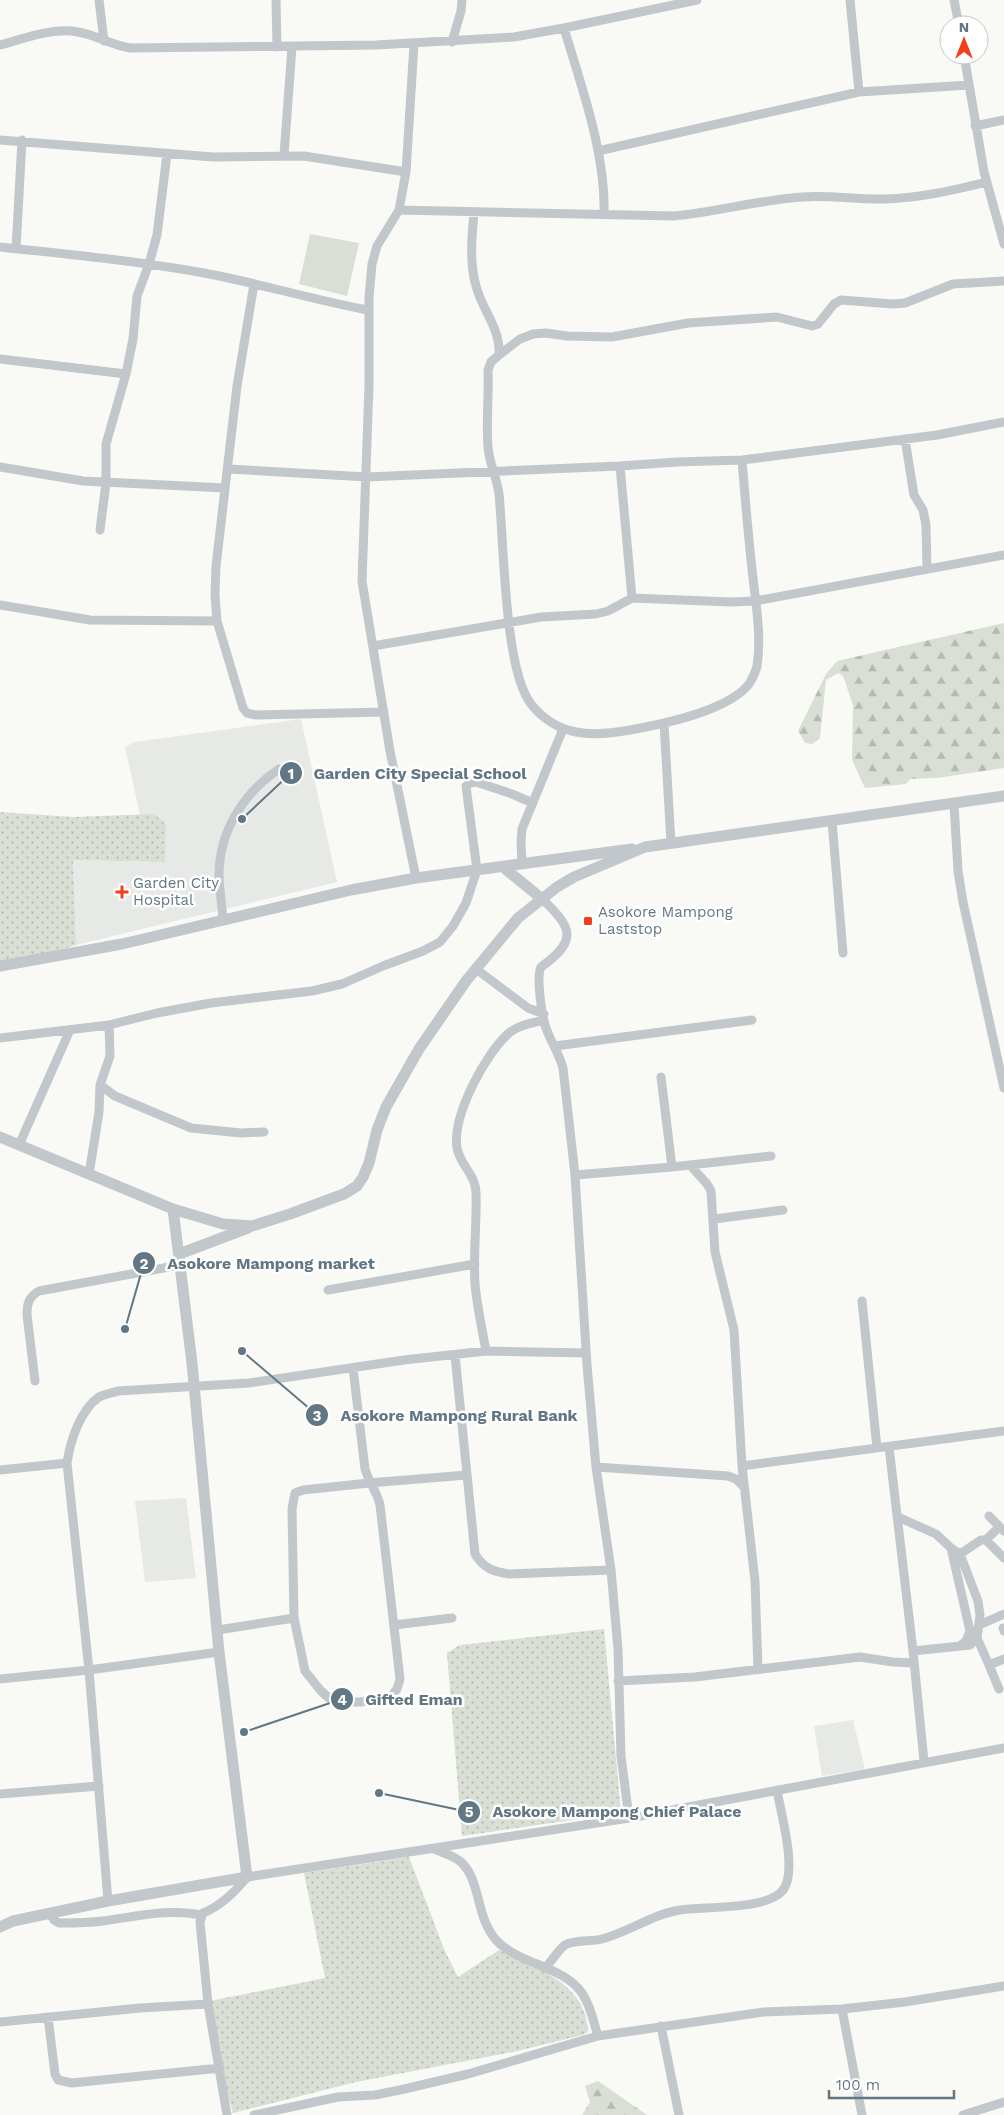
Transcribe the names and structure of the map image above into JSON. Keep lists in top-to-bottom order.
{
  "places": {
    "other": [
      "Garden City Special School",
      "Asokore Mampong market",
      "Asokore Mampong Rural Bank",
      "Gifted Eman",
      "Asokore Mampong Chief Palace"
    ],
    "health": ["Garden City Hospital"],
    "transit": ["Asokore Mampong Laststop"]
  },
  "scale_bar": "100 m",
  "north": "top"
}
